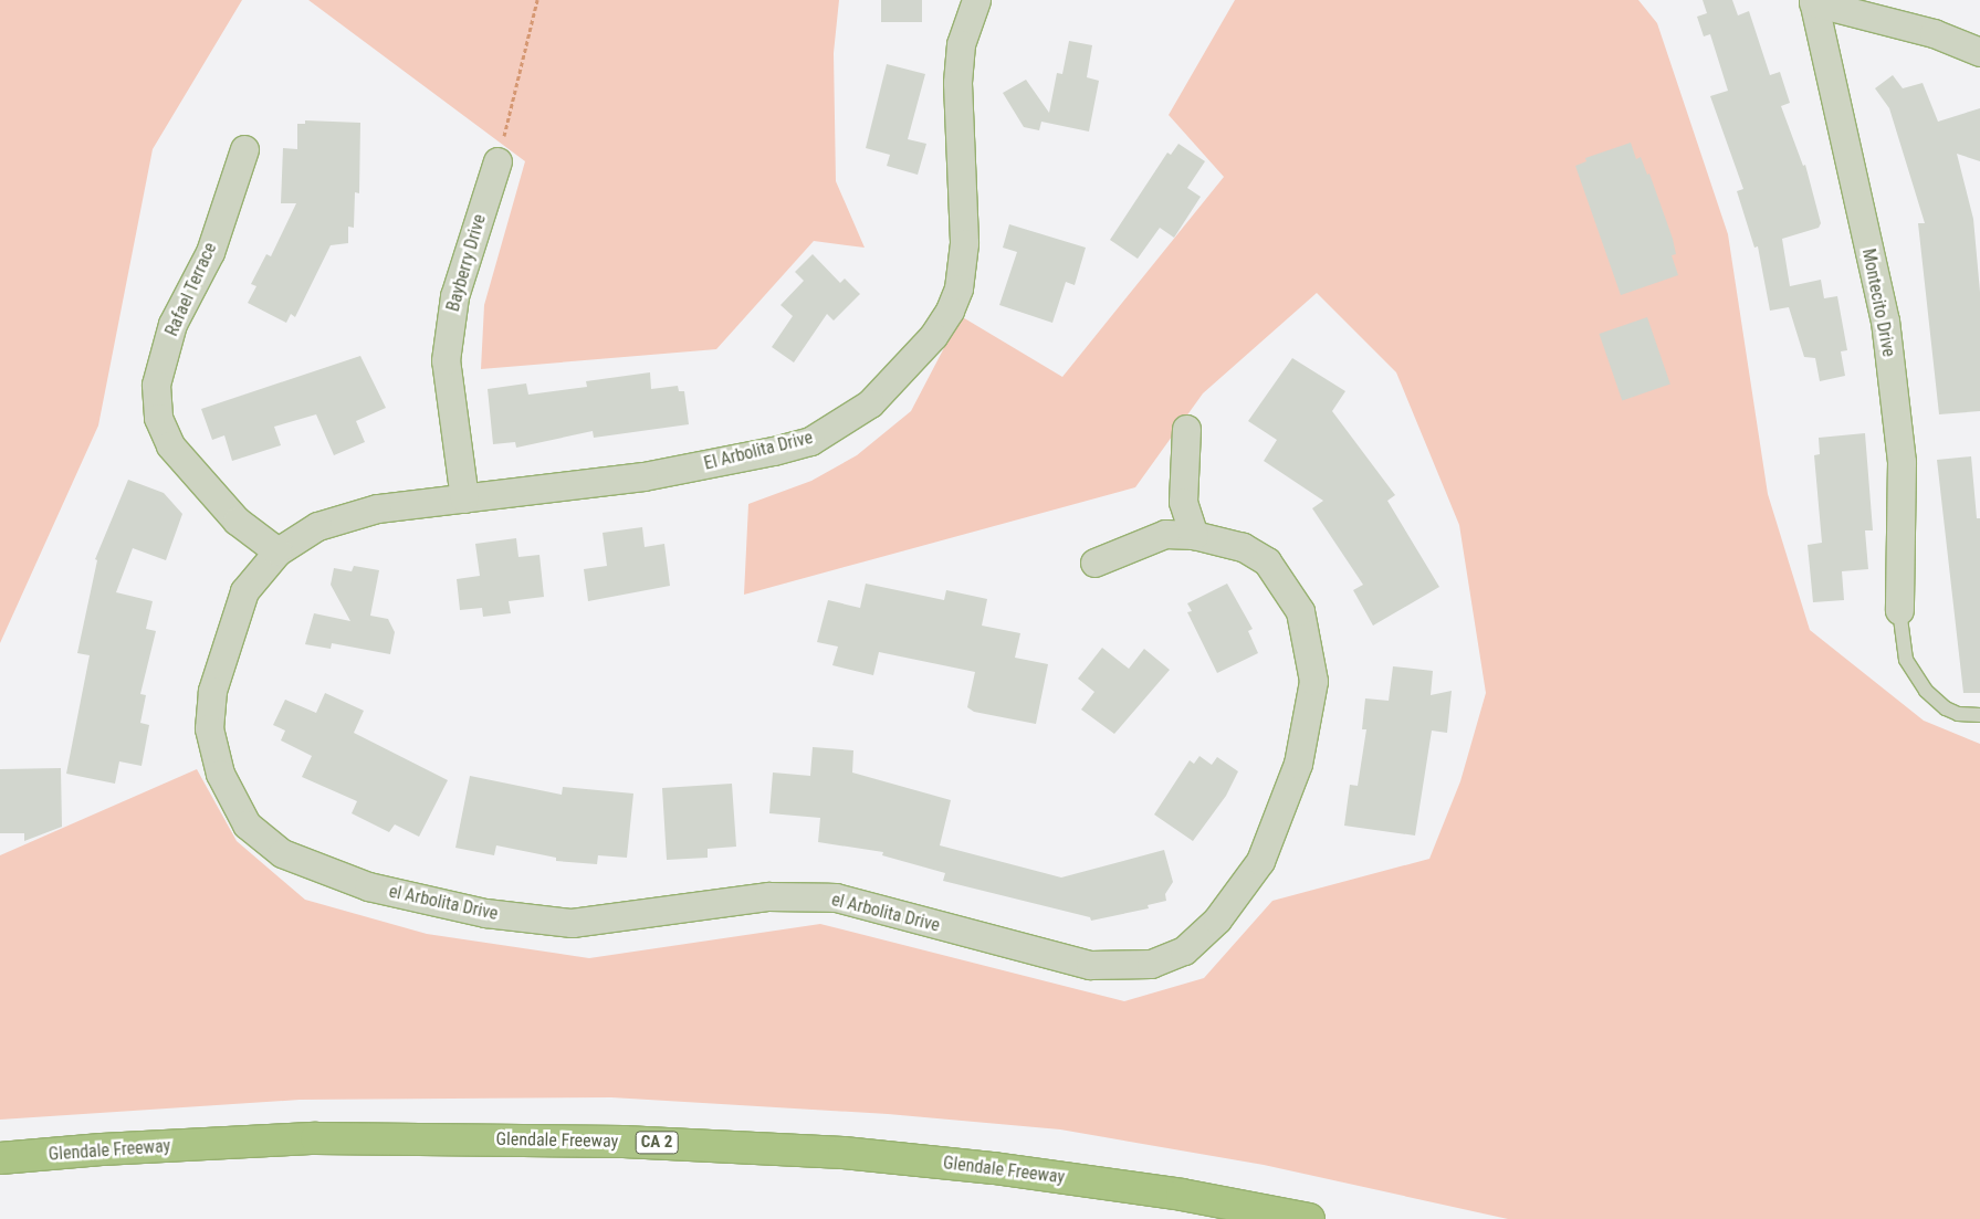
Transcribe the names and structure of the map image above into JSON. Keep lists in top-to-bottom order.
{
  "streets": {
    "highway": ["Glendale Freeway", "CA 2"],
    "street": [
      "Bayberry Drive",
      "Rafael Terrace",
      "Montecito Drive",
      "El Arbolita Drive",
      "el Arbolita Drive"
    ]
  },
  "crossings": [
    ["Bayberry Drive", "El Arbolita Drive"],
    ["Rafael Terrace", "El Arbolita Drive"],
    ["Rafael Terrace", "el Arbolita Drive"],
    ["El Arbolita Drive", "el Arbolita Drive"]
  ]
}
